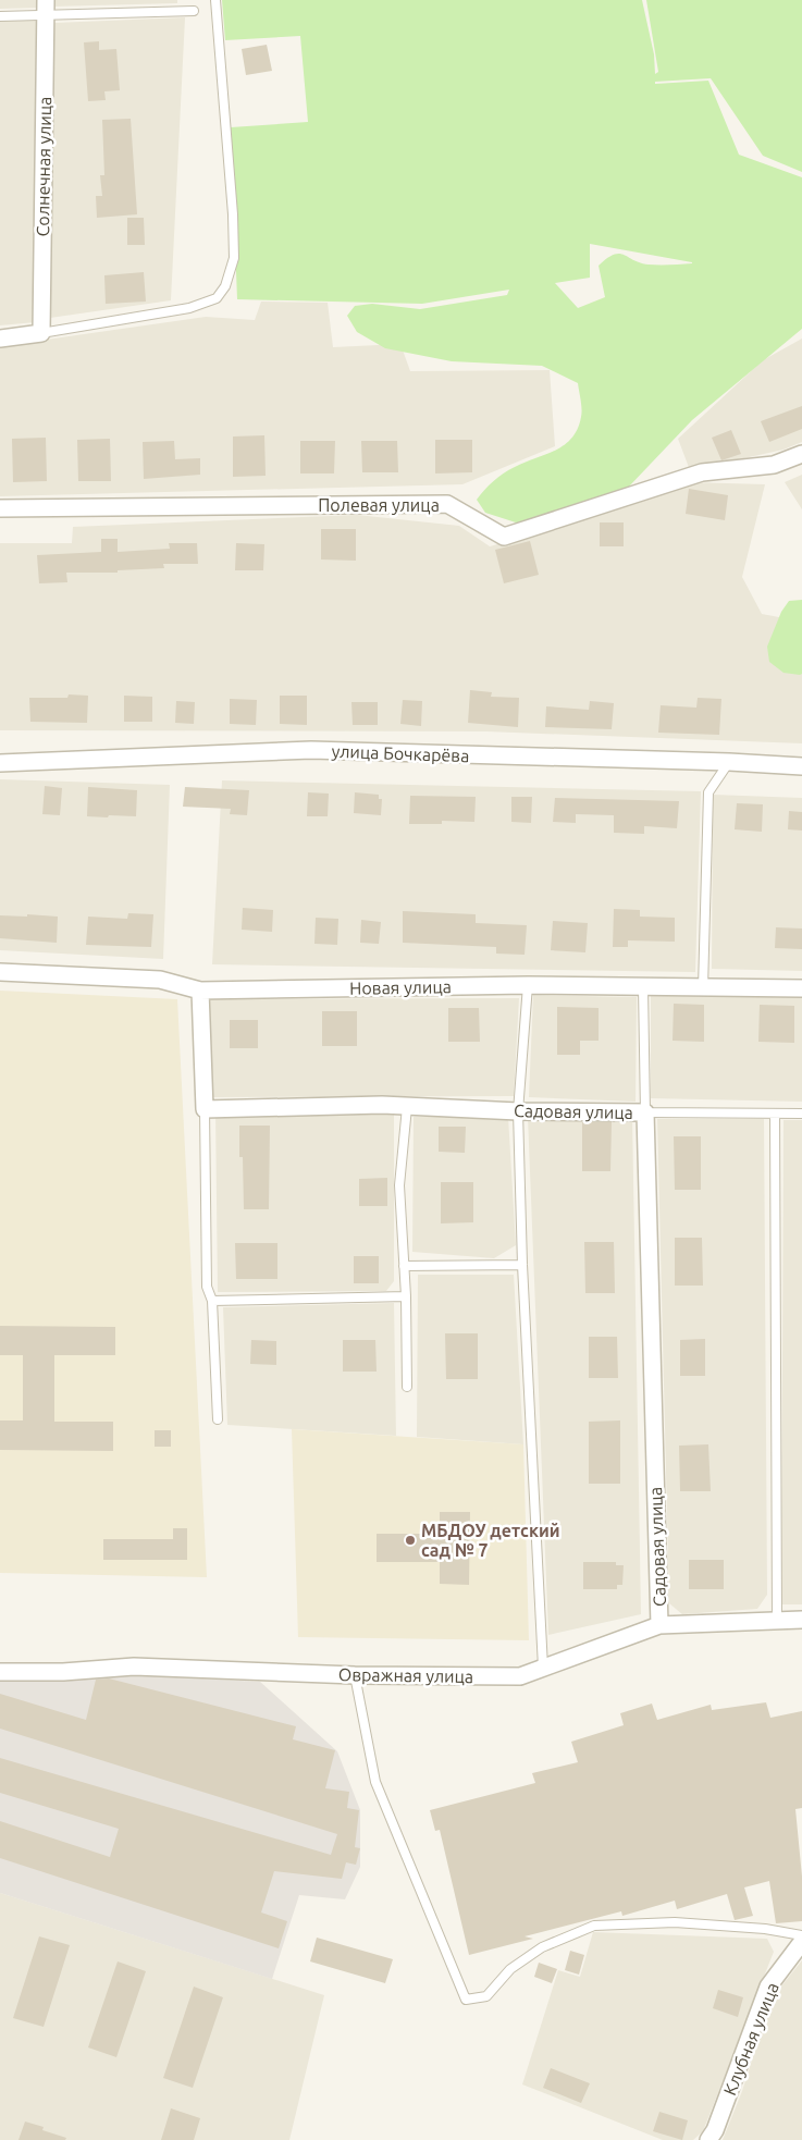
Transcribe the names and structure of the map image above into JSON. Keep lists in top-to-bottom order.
{
  "streets": {
    "street": [
      "Солнечная улица",
      "Полевая улица",
      "улица Бочкарёва",
      "Новая улица",
      "Садовая улица",
      "Овражная улица",
      "Клубная улица"
    ]
  },
  "crossings": [
    ["Садовая улица", "Овражная улица"]
  ],
  "places": ["МБДОУ детский сад № 7"]
}
